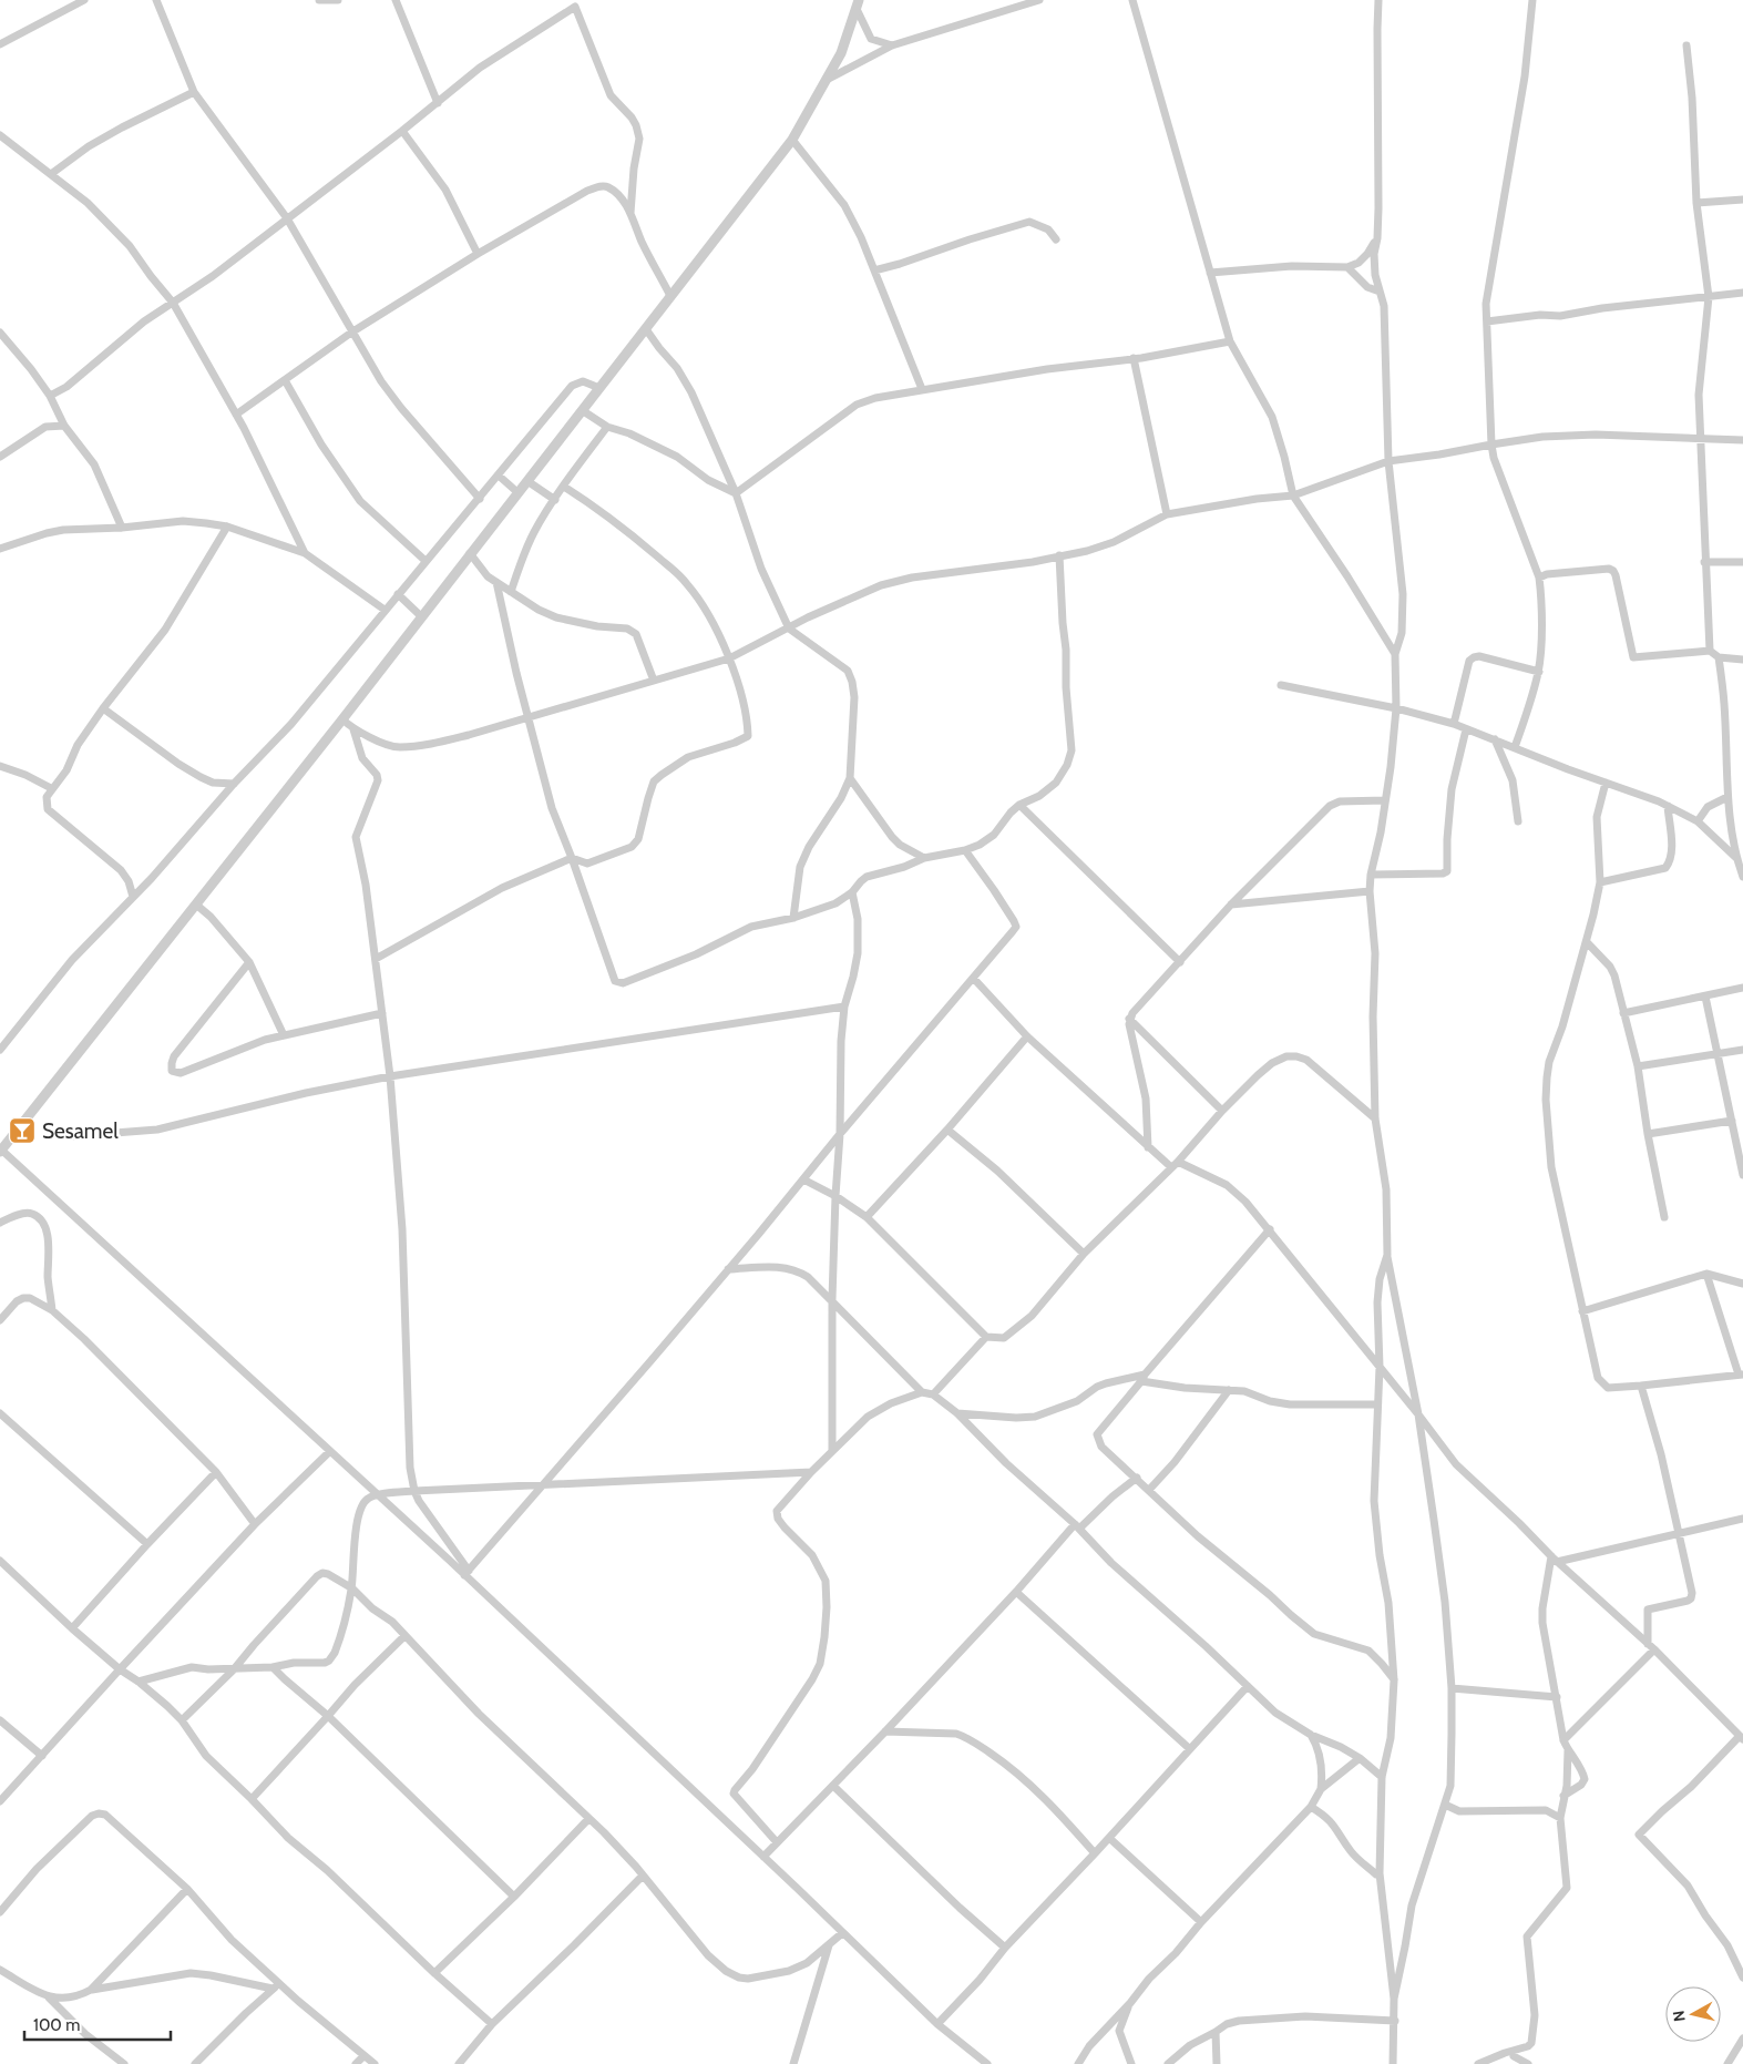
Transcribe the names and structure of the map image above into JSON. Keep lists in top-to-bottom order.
{
  "places": {
    "bar": ["Sesamel"]
  },
  "scale_bar": "100 m",
  "north": "left"
}
